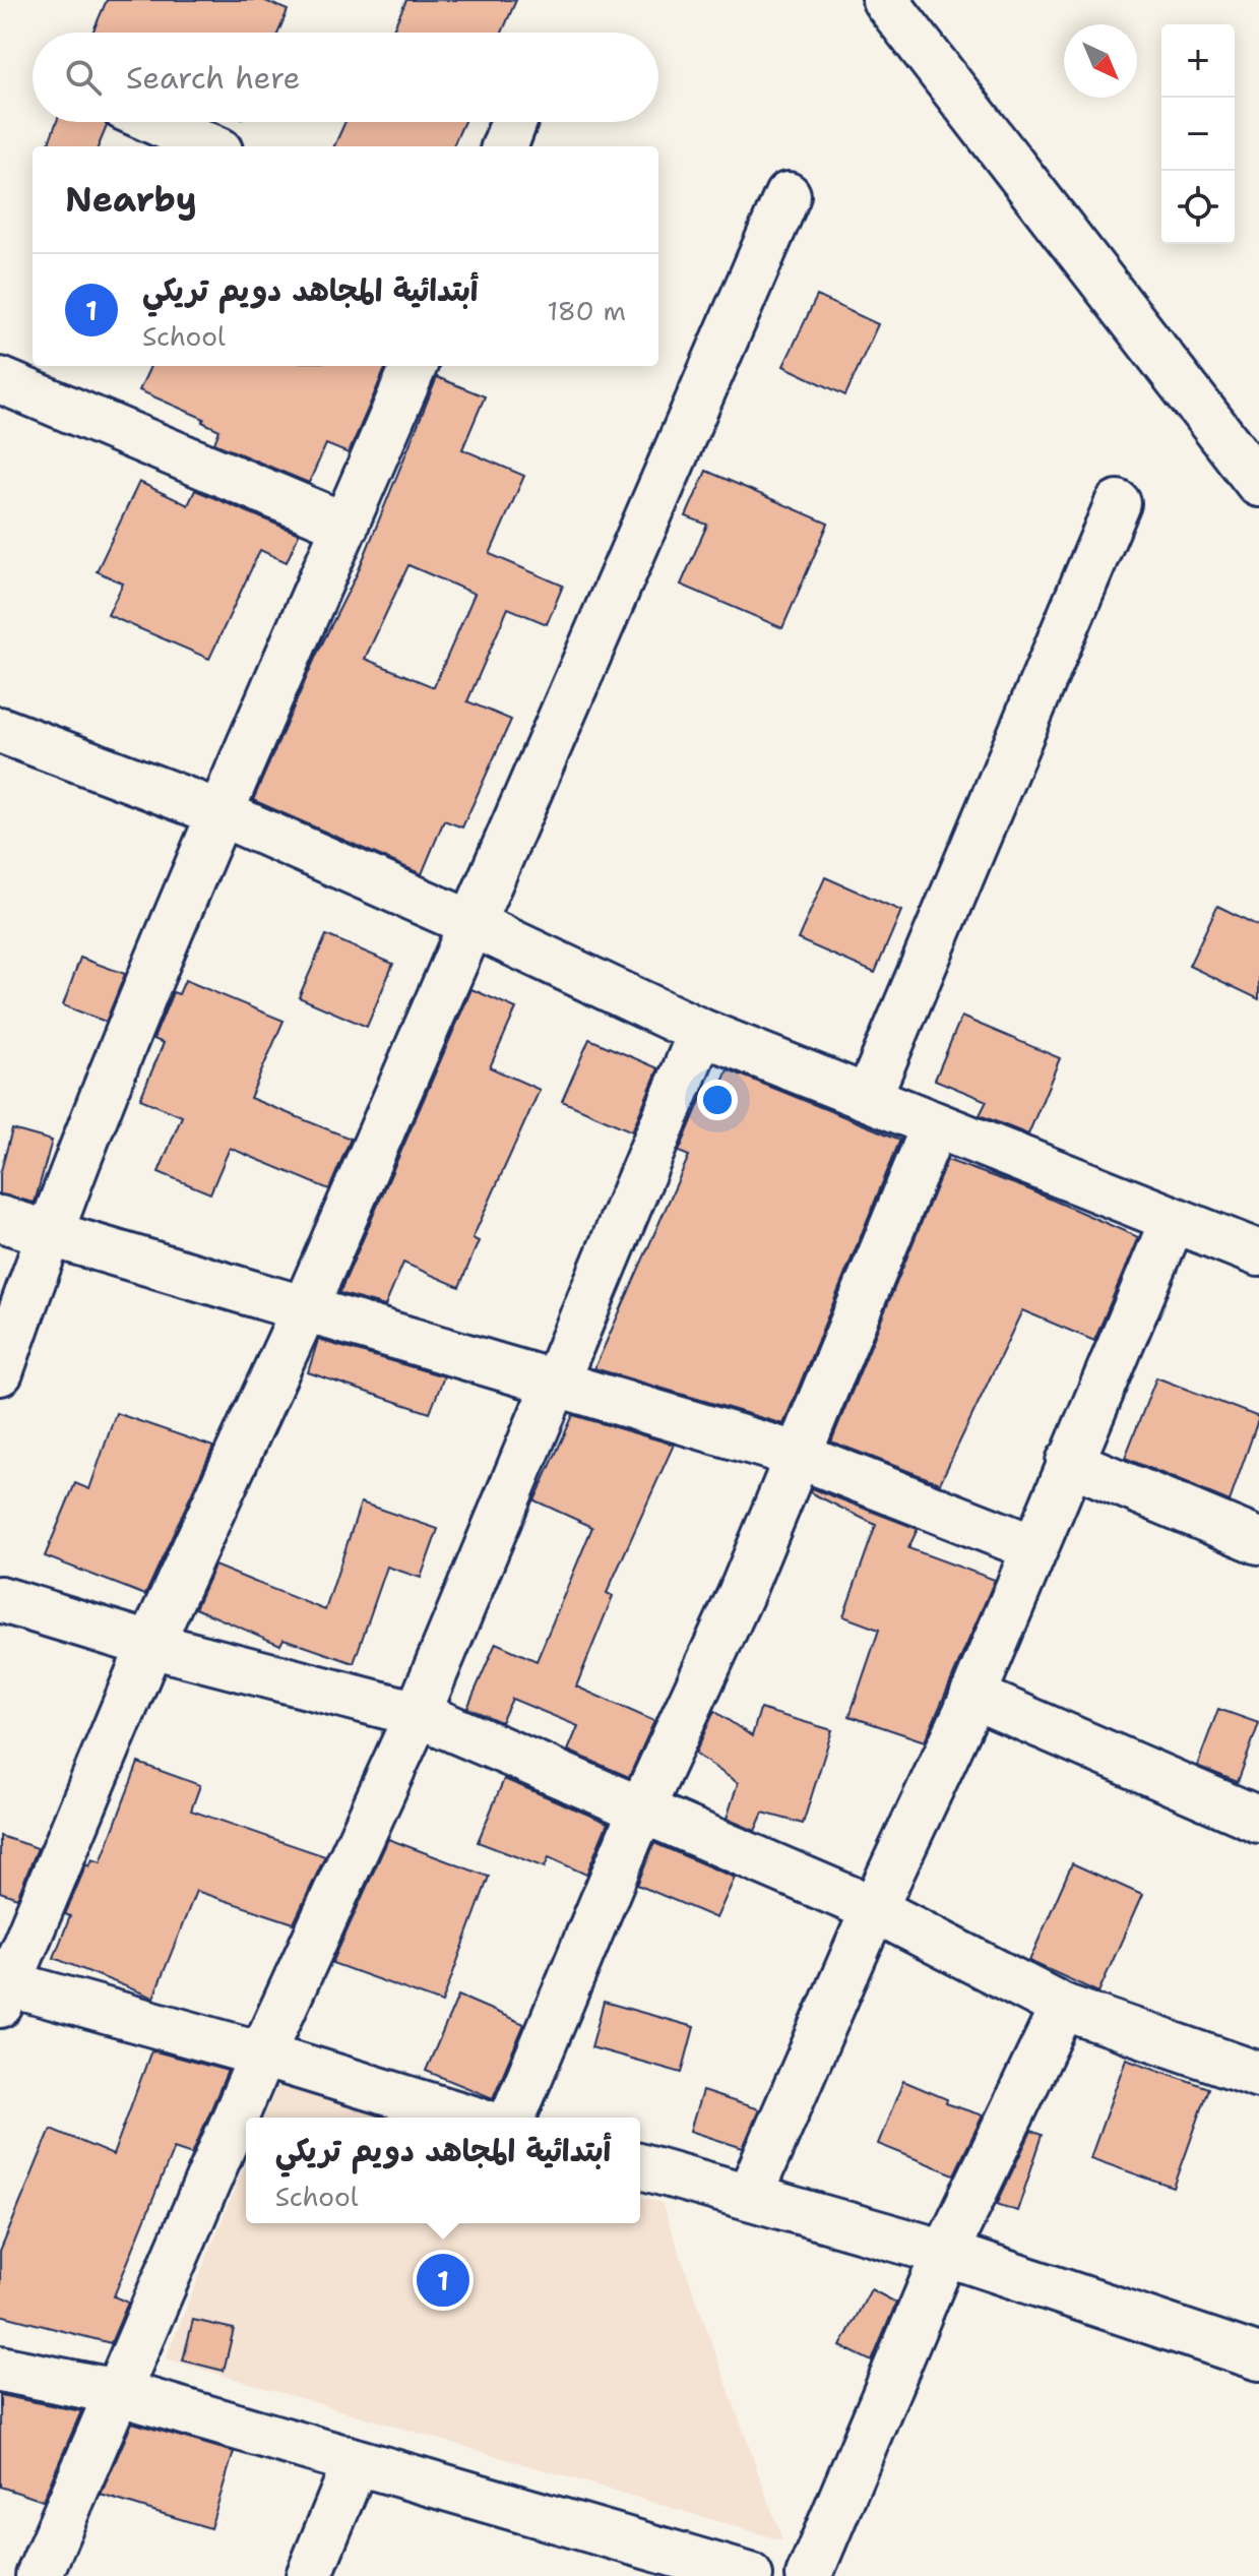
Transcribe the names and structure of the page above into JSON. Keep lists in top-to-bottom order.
{
  "north": "bottom right",
  "page": {
    "map_buttons": ["+", "−"],
    "search": "Search here",
    "heading": "Nearby",
    "list": [
      {
        "mark": "1",
        "name": "أبتدائية المجاهد دويم تريكي",
        "note": "School",
        "value": "180 m"
      }
    ],
    "popup": ["أبتدائية المجاهد دويم تريكي", "School"],
    "pins": "1"
  }
}
